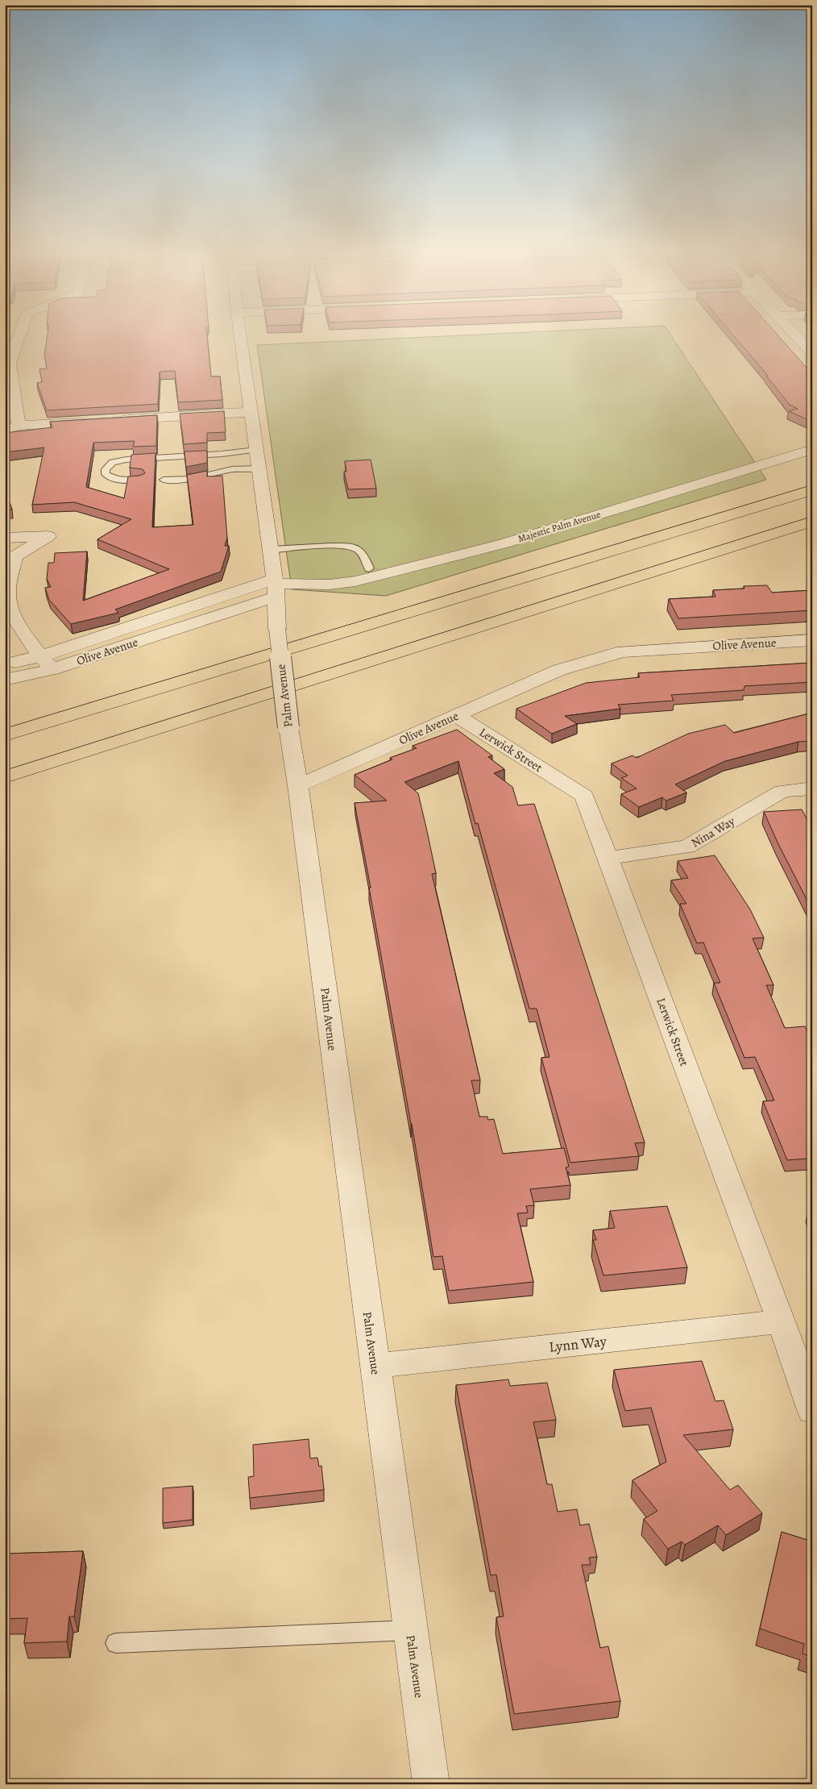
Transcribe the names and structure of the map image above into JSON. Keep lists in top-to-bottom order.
{
  "streets": {
    "street": [
      "Majestic Palm Avenue",
      "Olive Avenue",
      "Palm Avenue",
      "Lerwick Street",
      "Nina Way",
      "Lynn Way"
    ]
  },
  "crossings": [
    ["Majestic Palm Avenue", "Olive Avenue"],
    ["Majestic Palm Avenue", "Palm Avenue"],
    ["Olive Avenue", "Palm Avenue"],
    ["Olive Avenue", "Lerwick Street"],
    ["Palm Avenue", "Lynn Way"],
    ["Lerwick Street", "Nina Way"],
    ["Lerwick Street", "Lynn Way"]
  ]
}
